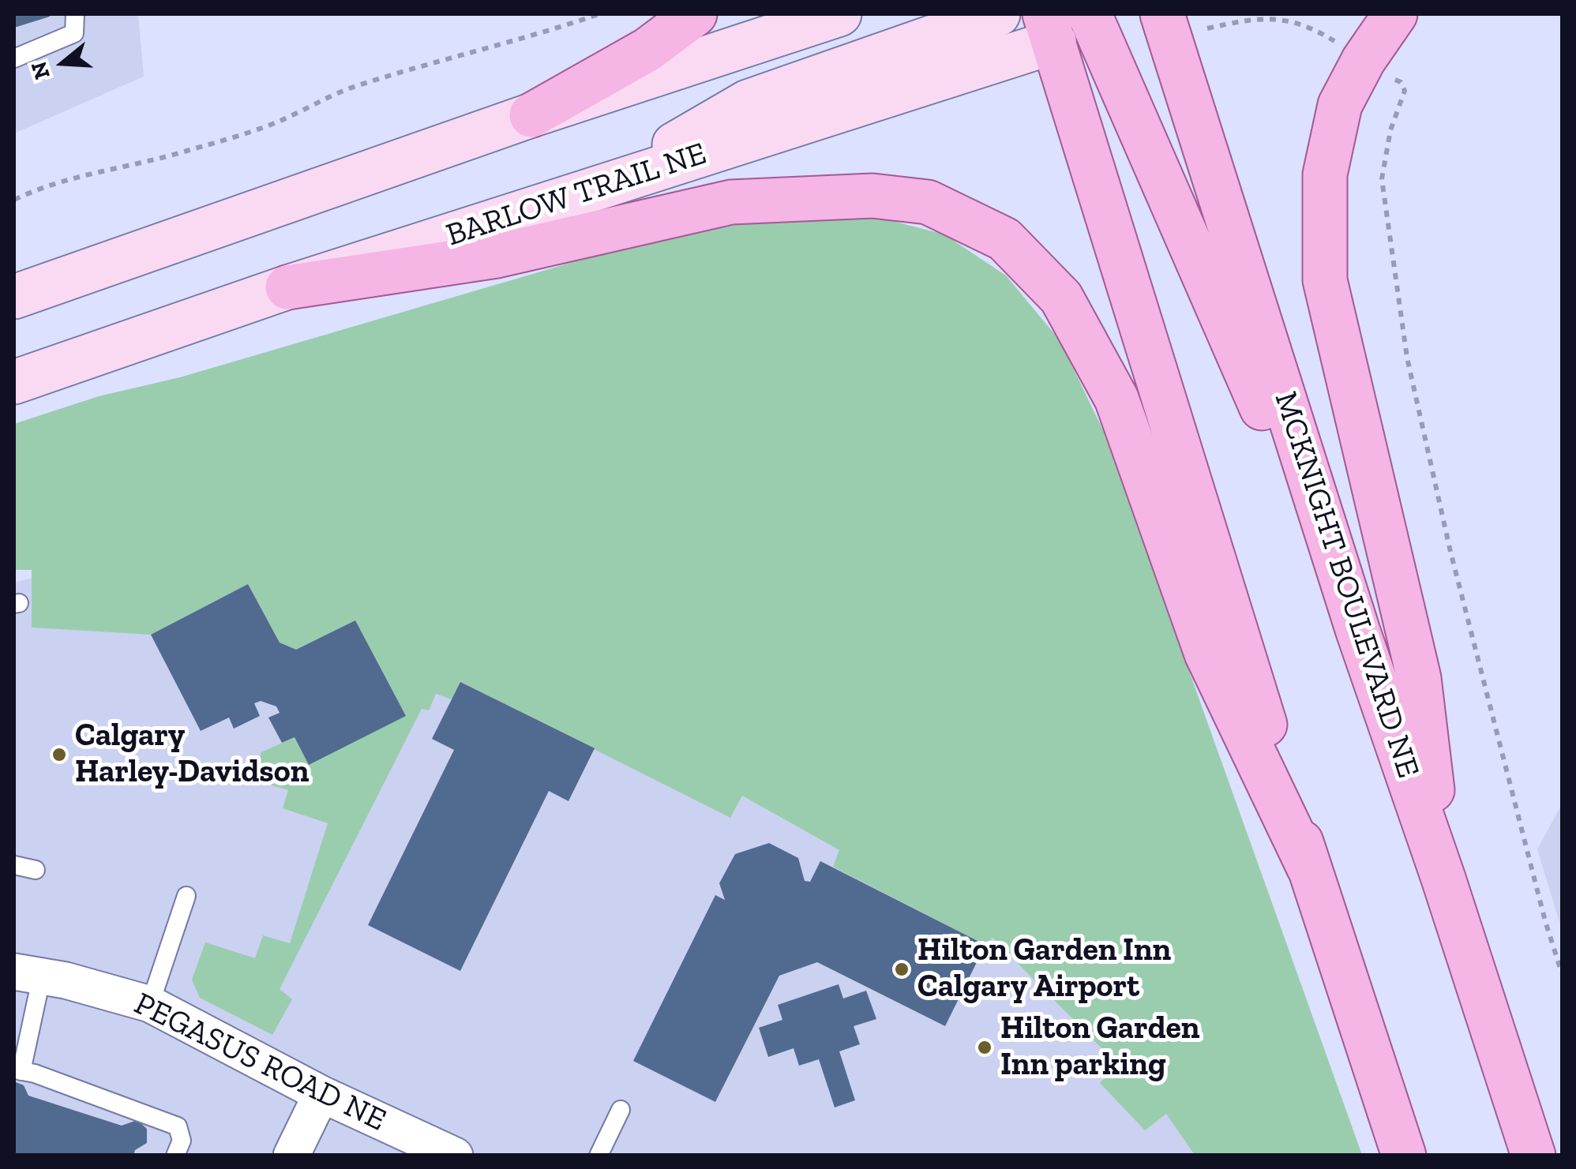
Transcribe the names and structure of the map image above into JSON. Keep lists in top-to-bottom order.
{
  "streets": {
    "main road": ["BARLOW TRAIL NE", "MCKNIGHT BOULEVARD NE"],
    "street": ["PEGASUS ROAD NE"]
  },
  "places": ["Calgary Harley-Davidson", "Hilton Garden Inn Calgary Airport", "Hilton Garden Inn parking"],
  "north": "left"
}
